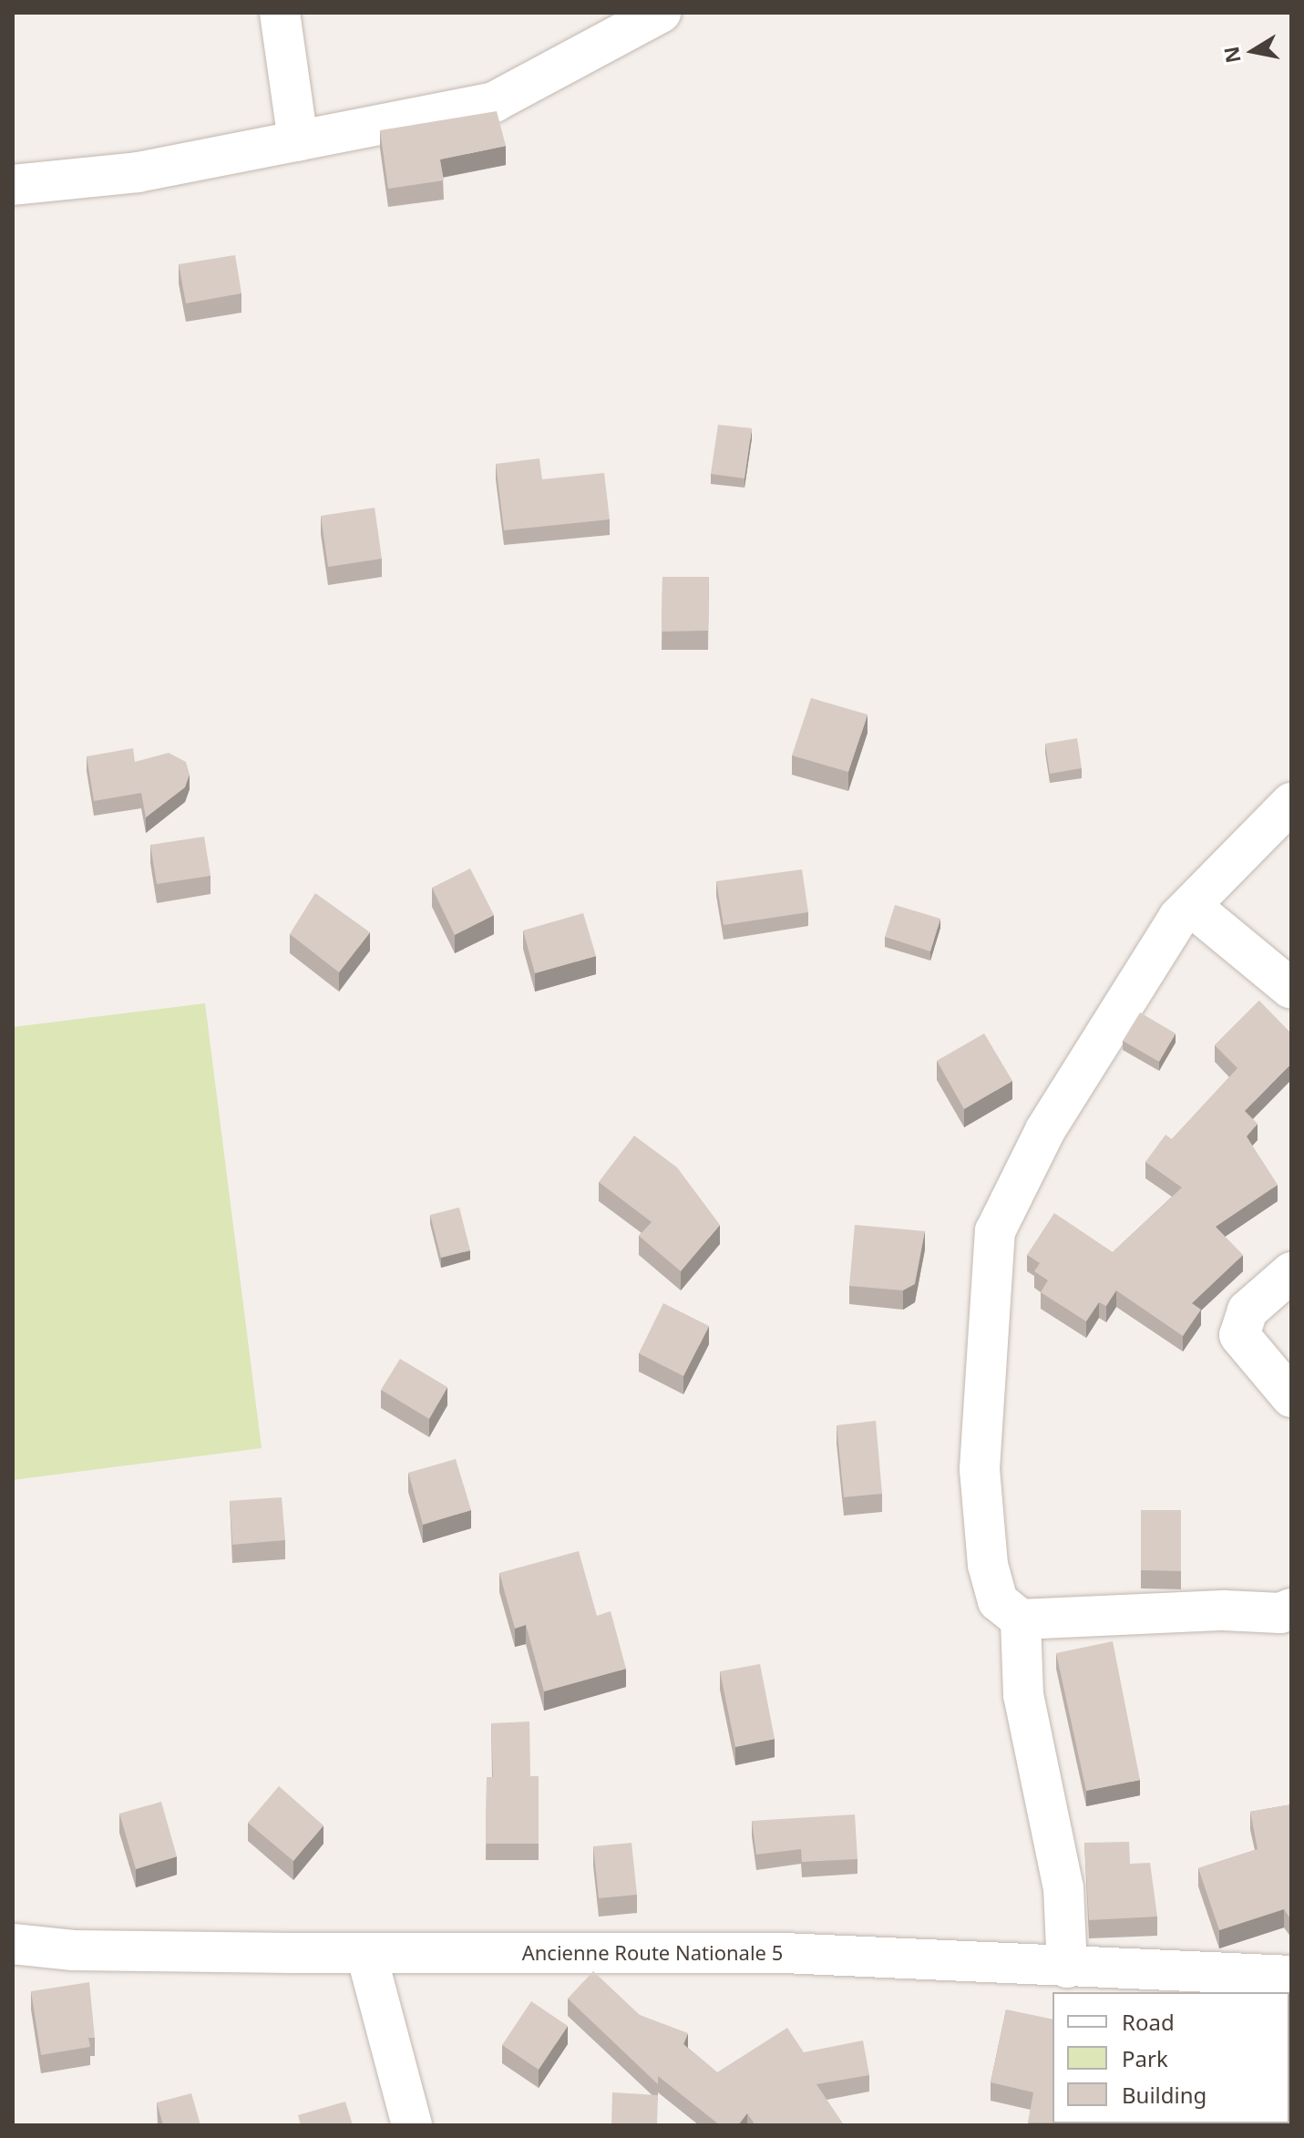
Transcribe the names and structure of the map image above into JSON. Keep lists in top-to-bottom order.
{
  "streets": {
    "street": ["Ancienne Route Nationale 5"]
  },
  "legend": ["Road", "Park", "Building"],
  "north": "left"
}
